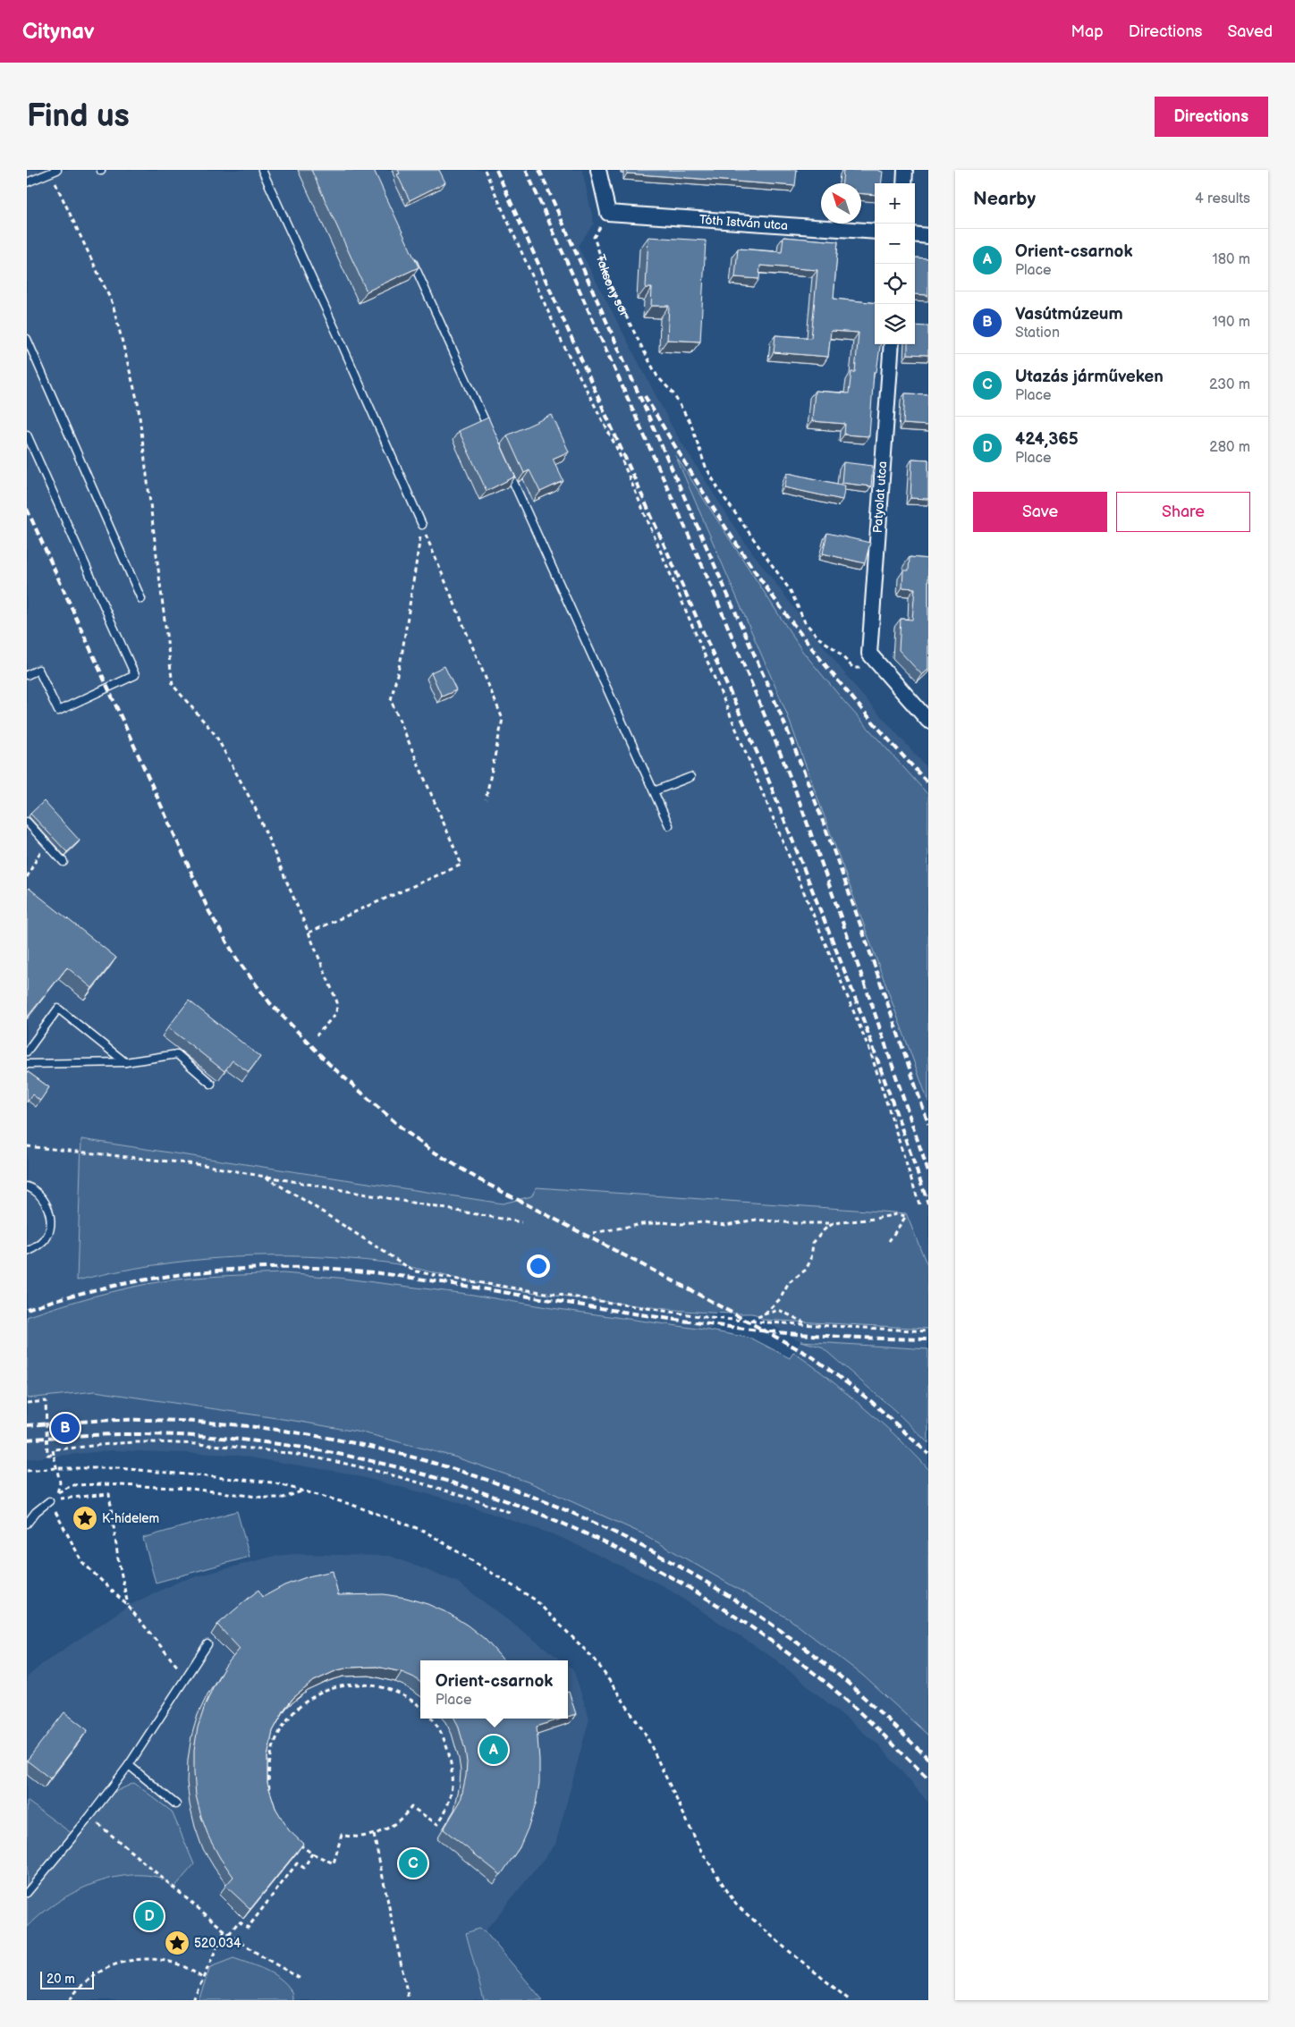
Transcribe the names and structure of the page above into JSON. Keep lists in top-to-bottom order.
{
  "streets": {
    "street": ["Tóth István utca", "Patyolat utca"],
    "path": ["Taksony sor"]
  },
  "crossings": [
    ["Tóth István utca", "Taksony sor"],
    ["Taksony sor", "Patyolat utca"]
  ],
  "places": {
    "place": ["K-hídelem", "520.034"]
  },
  "scale_bar": "20 m",
  "north": "top left",
  "page": {
    "header": "Citynav",
    "nav": ["Map", "Directions", "Saved"],
    "buttons": [
      "Directions",
      ["Save", "Share"]
    ],
    "title": "Find us",
    "heading": ["Nearby", "4 results"],
    "map_buttons": ["+", "−"],
    "list": [
      {
        "mark": "A",
        "name": "Orient-csarnok",
        "note": "Place",
        "value": "180 m"
      },
      {
        "mark": "B",
        "name": "Vasútmúzeum",
        "note": "Station",
        "value": "190 m"
      },
      {
        "mark": "C",
        "name": "Utazás járműveken",
        "note": "Place",
        "value": "230 m"
      },
      {
        "mark": "D",
        "name": "424,365",
        "note": "Place",
        "value": "280 m"
      }
    ],
    "pins": [
      "B",
      "A",
      "C",
      "D"
    ],
    "popup": ["Orient-csarnok", "Place"],
    "scale": "20 m"
  }
}
